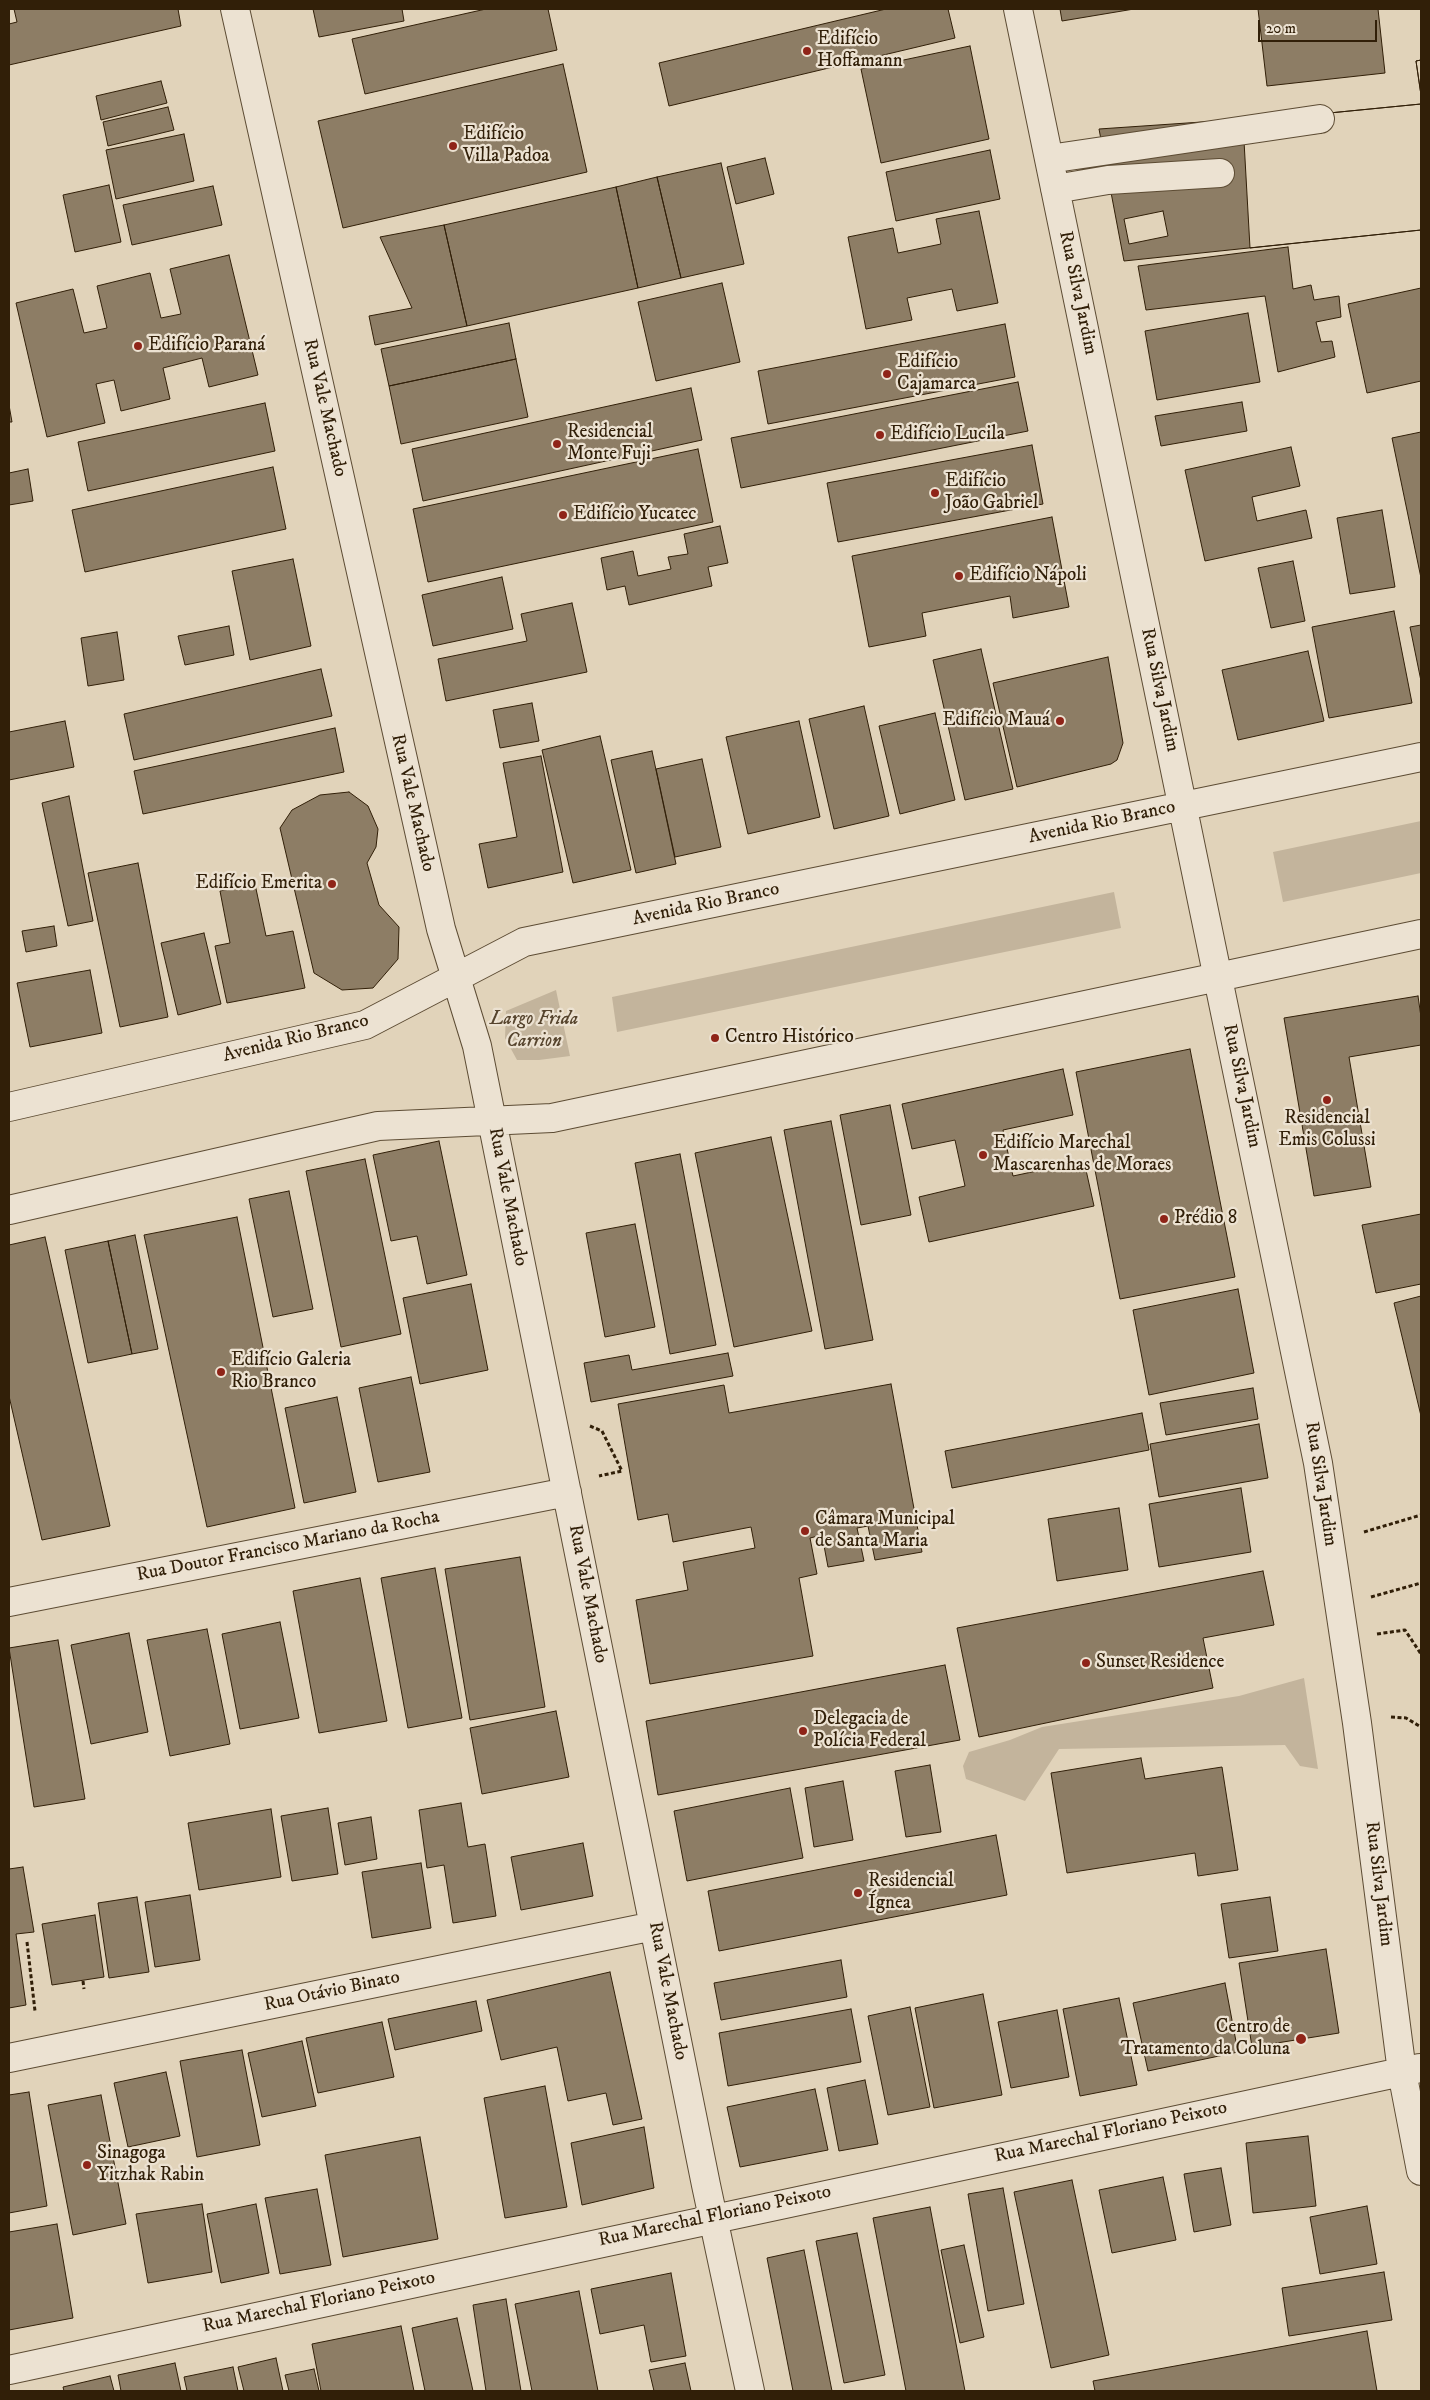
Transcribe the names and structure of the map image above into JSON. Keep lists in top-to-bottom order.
{
  "streets": {
    "street": [
      "Rua Silva Jardim",
      "Rua Vale Machado",
      "Avenida Rio Branco",
      "Rua Doutor Francisco Mariano da Rocha",
      "Rua Otávio Binato",
      "Rua Marechal Floriano Peixoto"
    ]
  },
  "crossings": [
    ["Rua Silva Jardim", "Avenida Rio Branco"],
    ["Rua Silva Jardim", "Rua Marechal Floriano Peixoto"],
    ["Rua Vale Machado", "Avenida Rio Branco"],
    ["Rua Vale Machado", "Rua Doutor Francisco Mariano da Rocha"],
    ["Rua Vale Machado", "Rua Otávio Binato"],
    ["Rua Vale Machado", "Rua Marechal Floriano Peixoto"]
  ],
  "parks": ["Largo Frida Carrion"],
  "places": [
    "Edifício Hoffamann",
    "Edifício Villa Padoa",
    "Edifício Paraná",
    "Edifício Cajamarca",
    "Edifício Lucila",
    "Residencial Monte Fuji",
    "Edifício João Gabriel",
    "Edifício Yucatec",
    "Edifício Nápoli",
    "Edifício Mauá",
    "Edifício Emerita",
    "Centro Histórico",
    "Residencial Emis Colussi",
    "Edifício Marechal Mascarenhas de Moraes",
    "Prédio 8",
    "Edifício Galeria Rio Branco",
    "Câmara Municipal de Santa Maria",
    "Sunset Residence",
    "Delegacia de Polícia Federal",
    "Residencial Ígnea",
    "Centro de Tratamento da Coluna",
    "Sinagoga Yitzhak Rabin"
  ],
  "scale_bar": "20 m"
}
